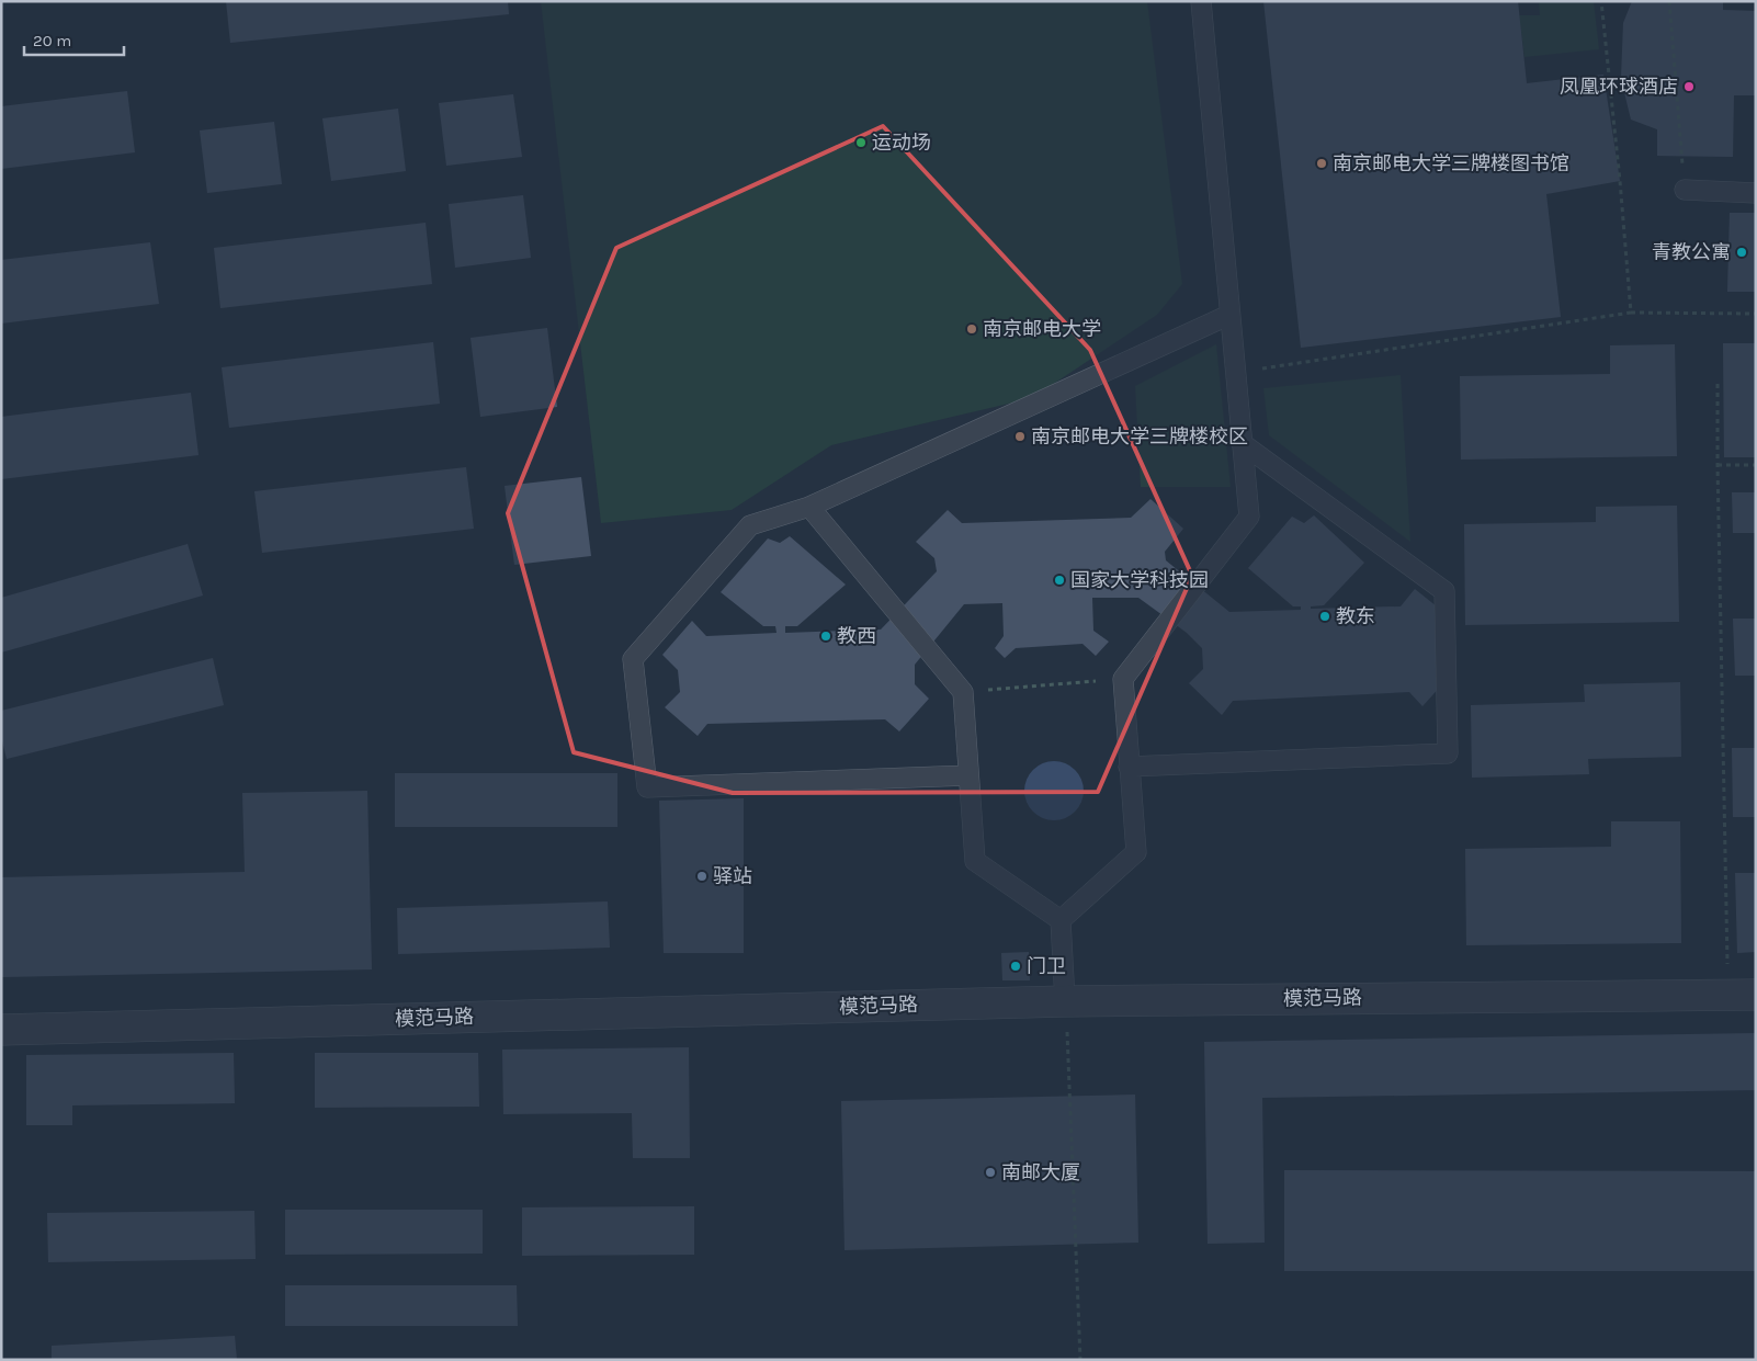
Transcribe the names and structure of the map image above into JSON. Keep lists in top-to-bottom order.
{
  "streets": {
    "street": ["模范马路"]
  },
  "places": [
    "凤凰环球酒店",
    "运动场",
    "南京邮电大学三牌楼图书馆",
    "青教公寓",
    "南京邮电大学",
    "南京邮电大学三牌楼校区",
    "国家大学科技园",
    "教东",
    "教西",
    "驿站",
    "门卫",
    "南邮大厦"
  ],
  "scale_bar": "20 m"
}
